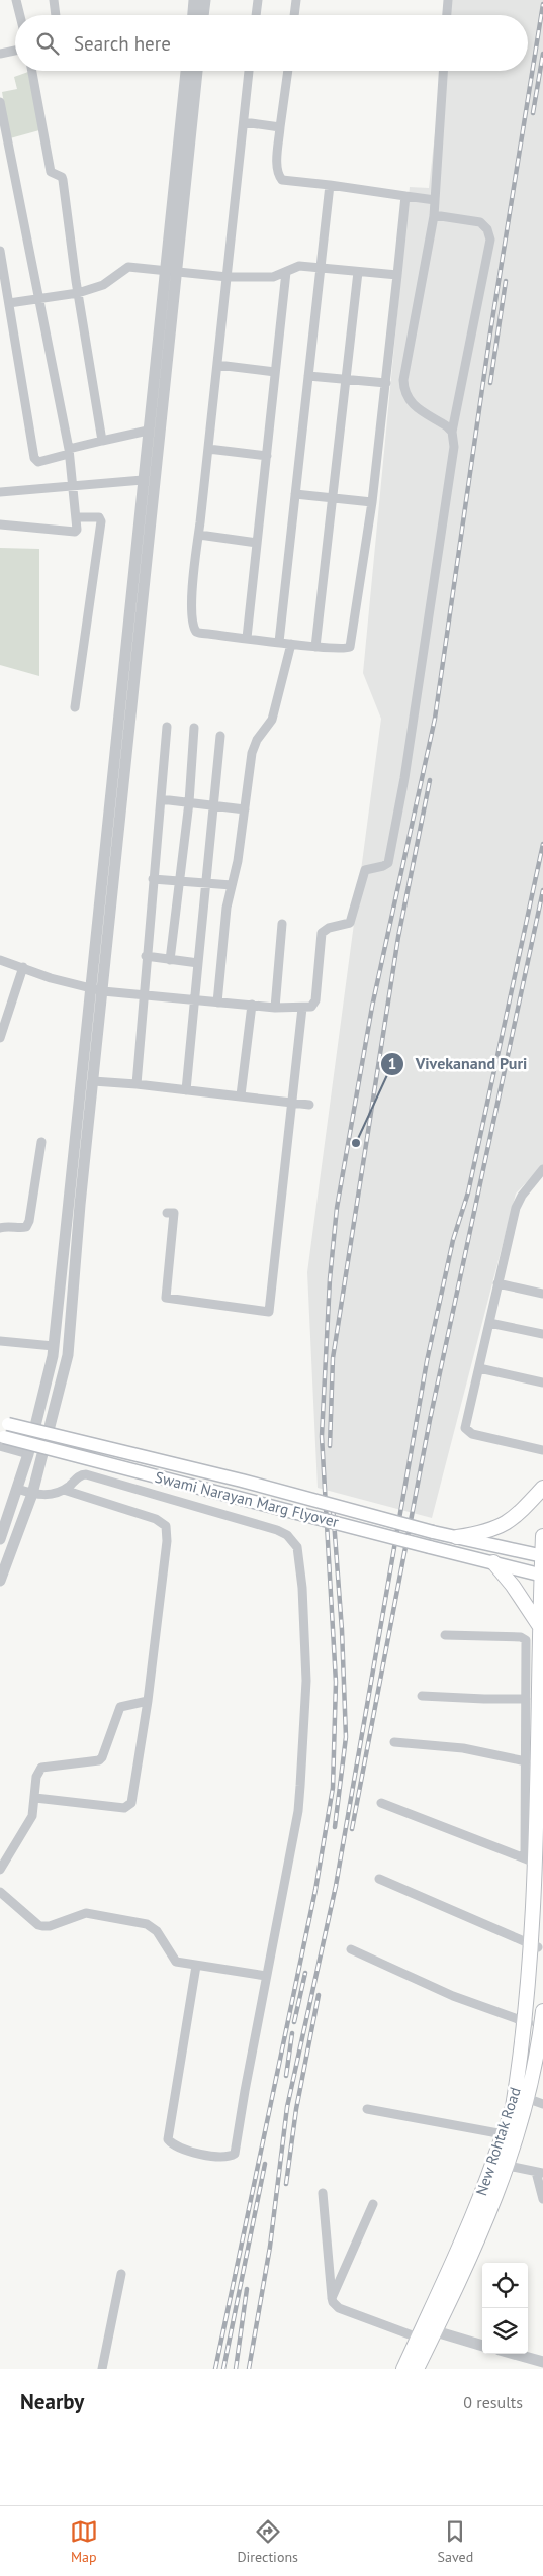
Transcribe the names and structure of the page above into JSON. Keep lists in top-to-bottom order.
{
  "streets": {
    "main road": ["Swami Narayan Marg Flyover", "New Rohtak Road"]
  },
  "crossings": [
    ["Swami Narayan Marg Flyover", "New Rohtak Road"]
  ],
  "places": ["Vivekanand Puri"],
  "page": {
    "search": "Search here",
    "heading": ["Nearby", "0 results"],
    "nav": ["Map", "Directions", "Saved"]
  }
}
